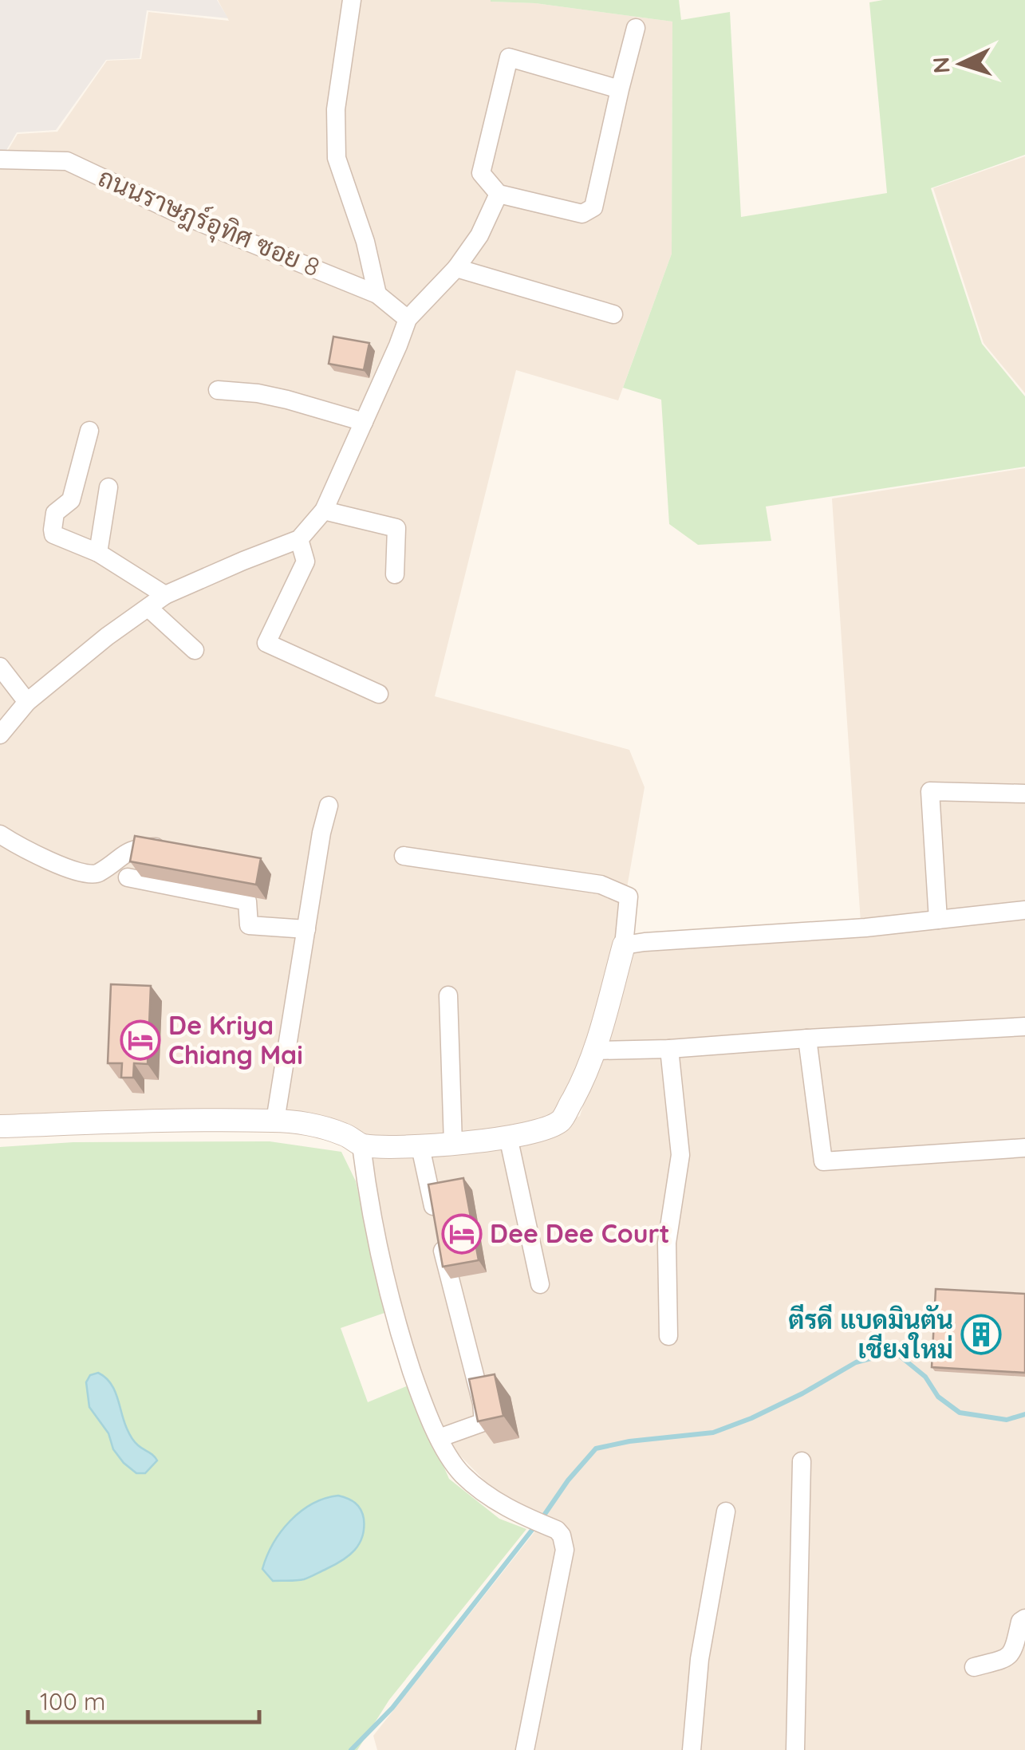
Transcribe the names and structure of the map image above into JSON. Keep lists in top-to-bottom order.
{
  "streets": {
    "street": ["ถนนราษฎร์อุทิศ ซอย 8"]
  },
  "places": {
    "hotel": ["De Kriya Chiang Mai", "Dee Dee Court"],
    "building": ["ตีรดี แบดมินตัน เชียงใหม่"]
  },
  "scale_bar": "100 m",
  "north": "left"
}
